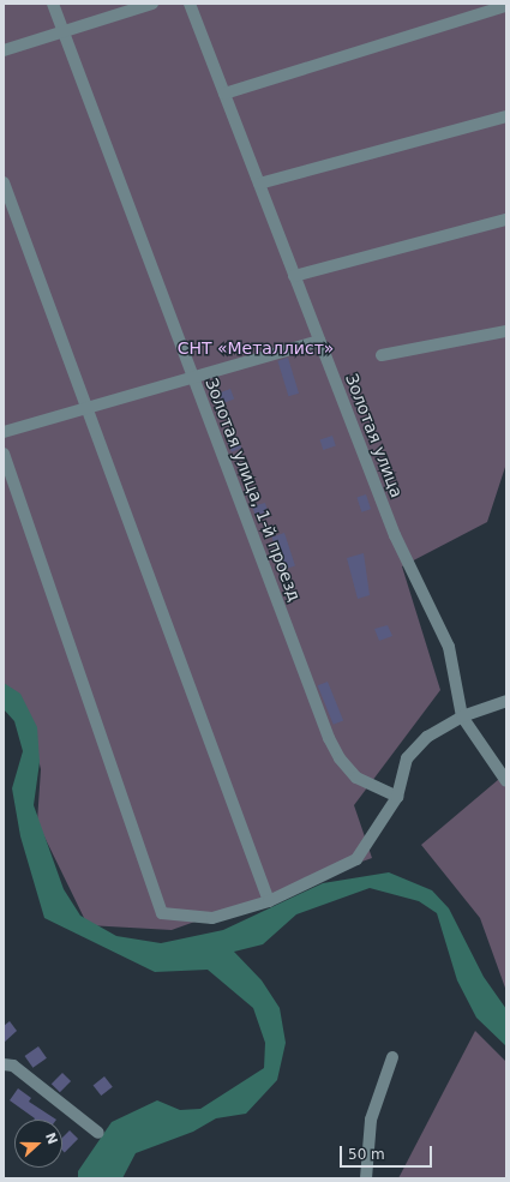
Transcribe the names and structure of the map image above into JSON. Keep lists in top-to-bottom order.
{
  "streets": {
    "street": ["Золотая улица", "Золотая улица, 1-й проезд"]
  },
  "parks": ["СНТ «Металлист»"],
  "scale_bar": "50 m",
  "north": "right"
}
